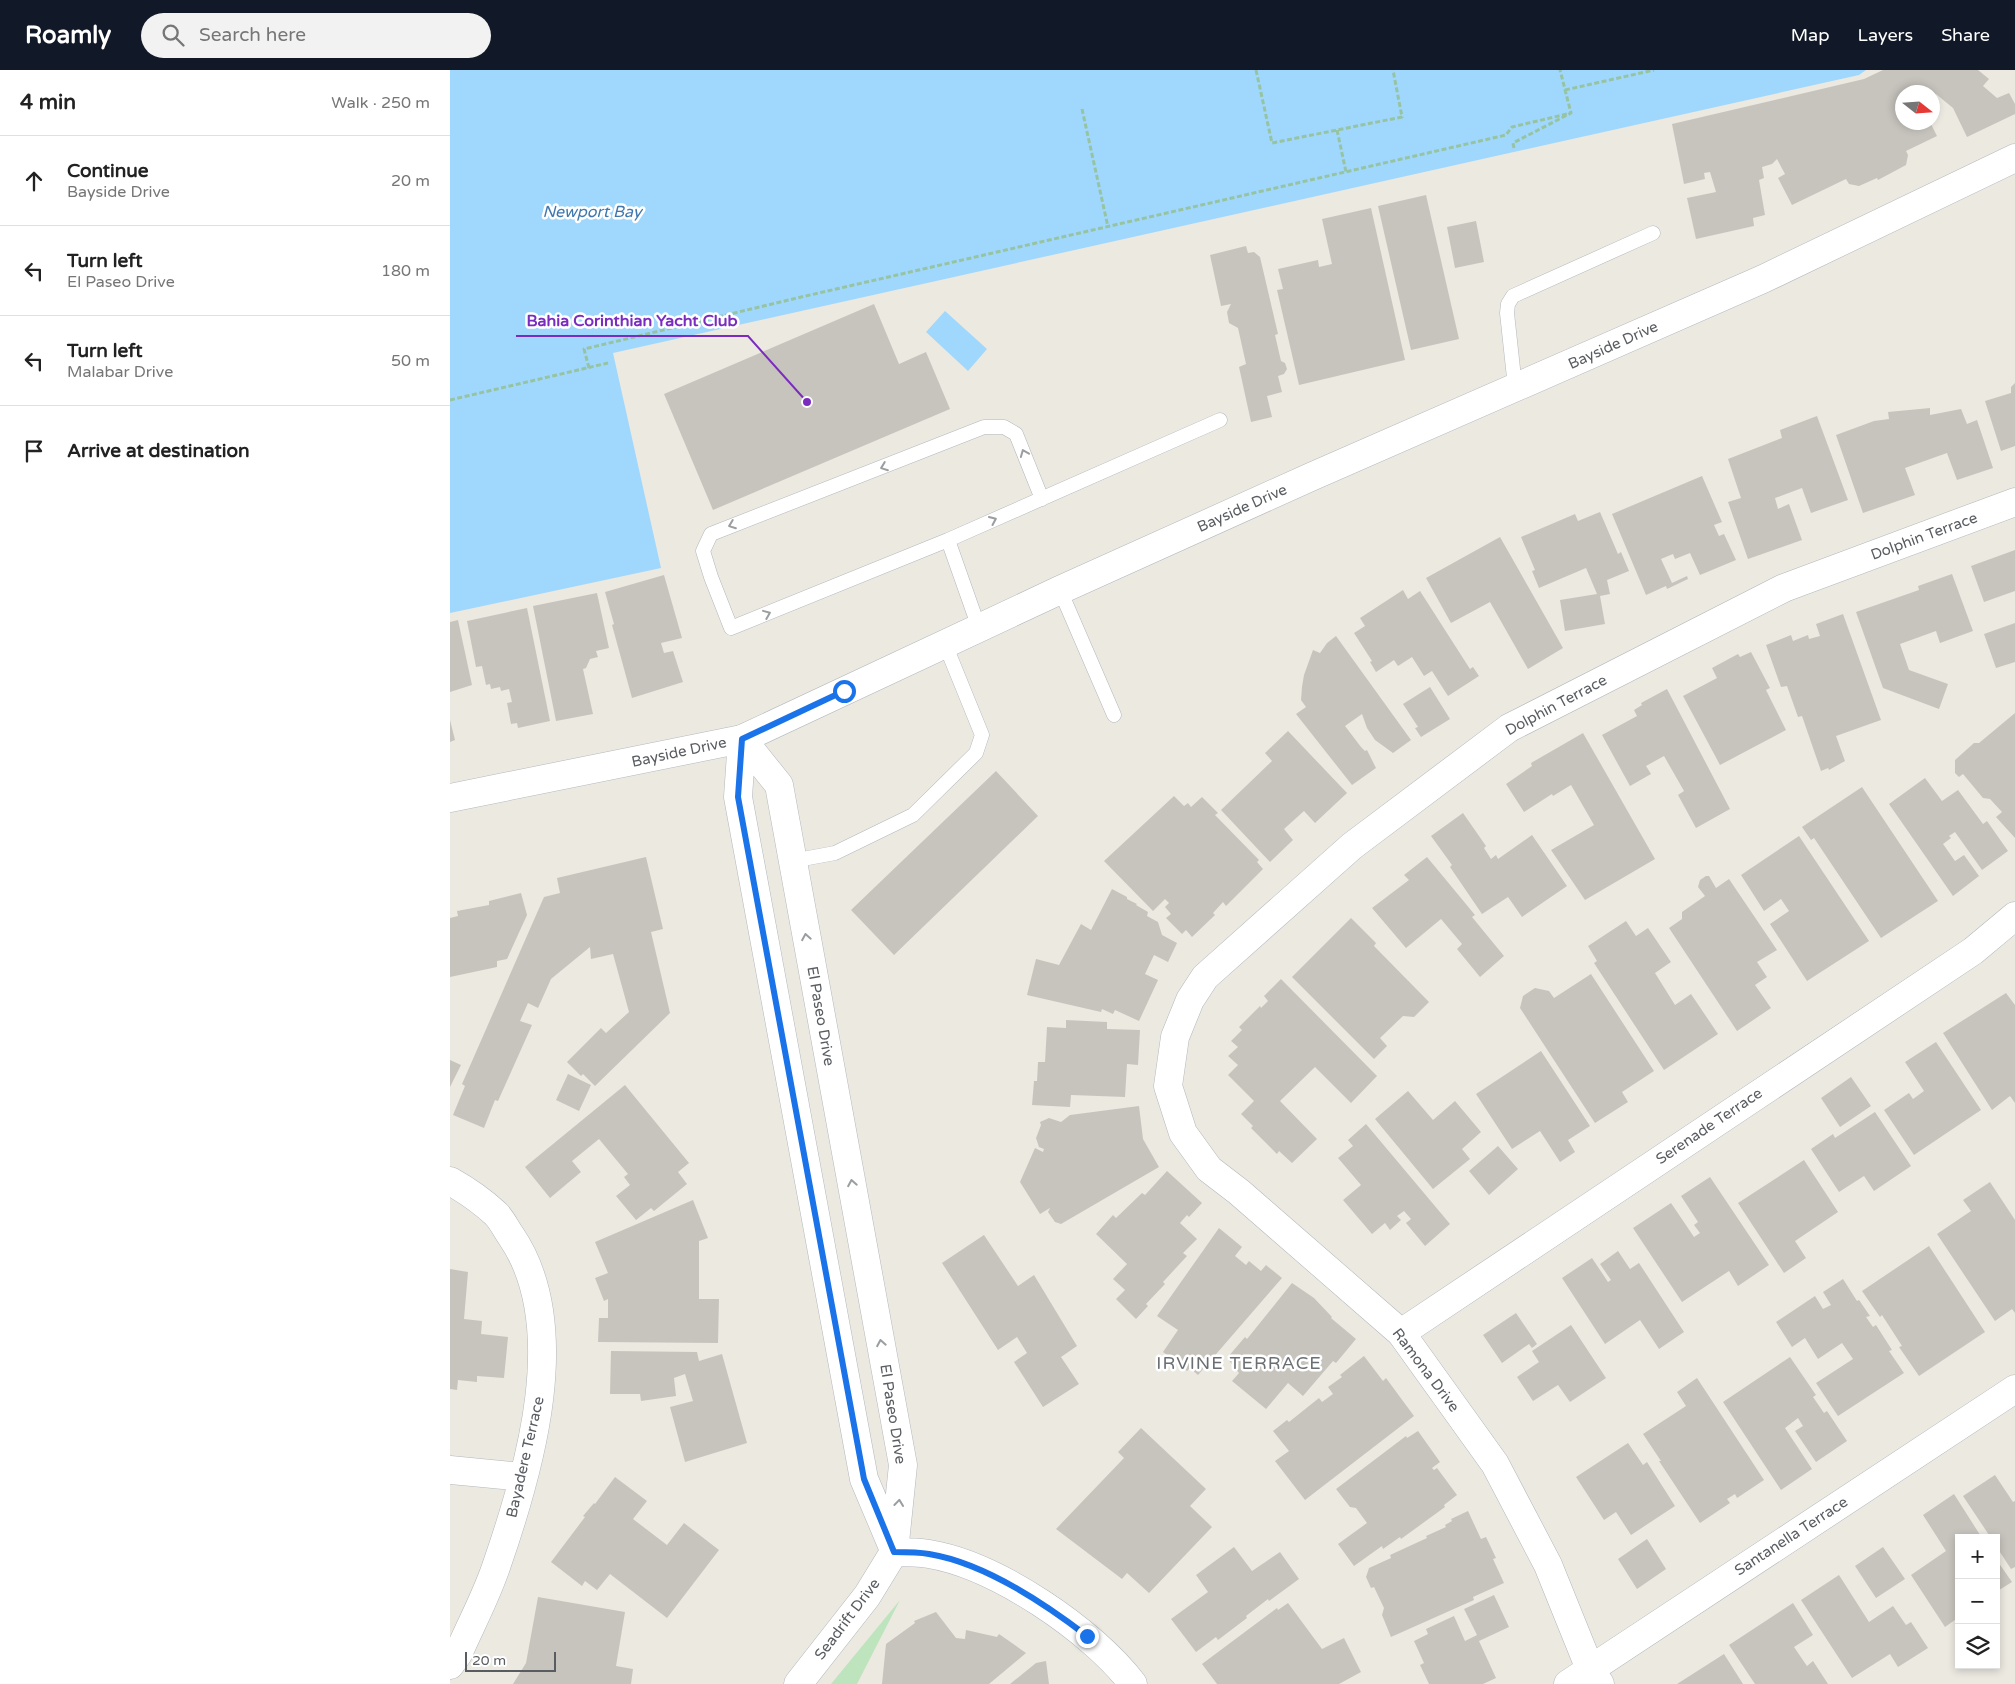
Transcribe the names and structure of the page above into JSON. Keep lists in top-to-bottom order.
{
  "streets": {
    "street": [
      "Bayside Drive",
      "Dolphin Terrace",
      "El Paseo Drive",
      "Serenade Terrace",
      "Ramona Drive",
      "Bayadere Terrace",
      "Santanella Terrace",
      "Seadrift Drive"
    ]
  },
  "crossings": [
    ["Bayside Drive", "El Paseo Drive"],
    ["Dolphin Terrace", "Ramona Drive"],
    ["El Paseo Drive", "Seadrift Drive"],
    ["Serenade Terrace", "Ramona Drive"],
    ["Ramona Drive", "Santanella Terrace"]
  ],
  "districts": ["IRVINE TERRACE"],
  "water": ["Newport Bay"],
  "places": ["Bahia Corinthian Yacht Club"],
  "scale_bar": "20 m",
  "north": "right",
  "page": {
    "header": "Roamly",
    "search": "Search here",
    "nav": ["Map", "Layers", "Share"],
    "heading": ["4 min", "Walk · 250 m"],
    "list": [
      ["Continue", "Bayside Drive", "20 m"],
      ["Turn left", "El Paseo Drive", "180 m"],
      ["Turn left", "Malabar Drive", "50 m"],
      "Arrive at destination"
    ],
    "map_buttons": ["+", "−"],
    "scale": "20 m"
  }
}
